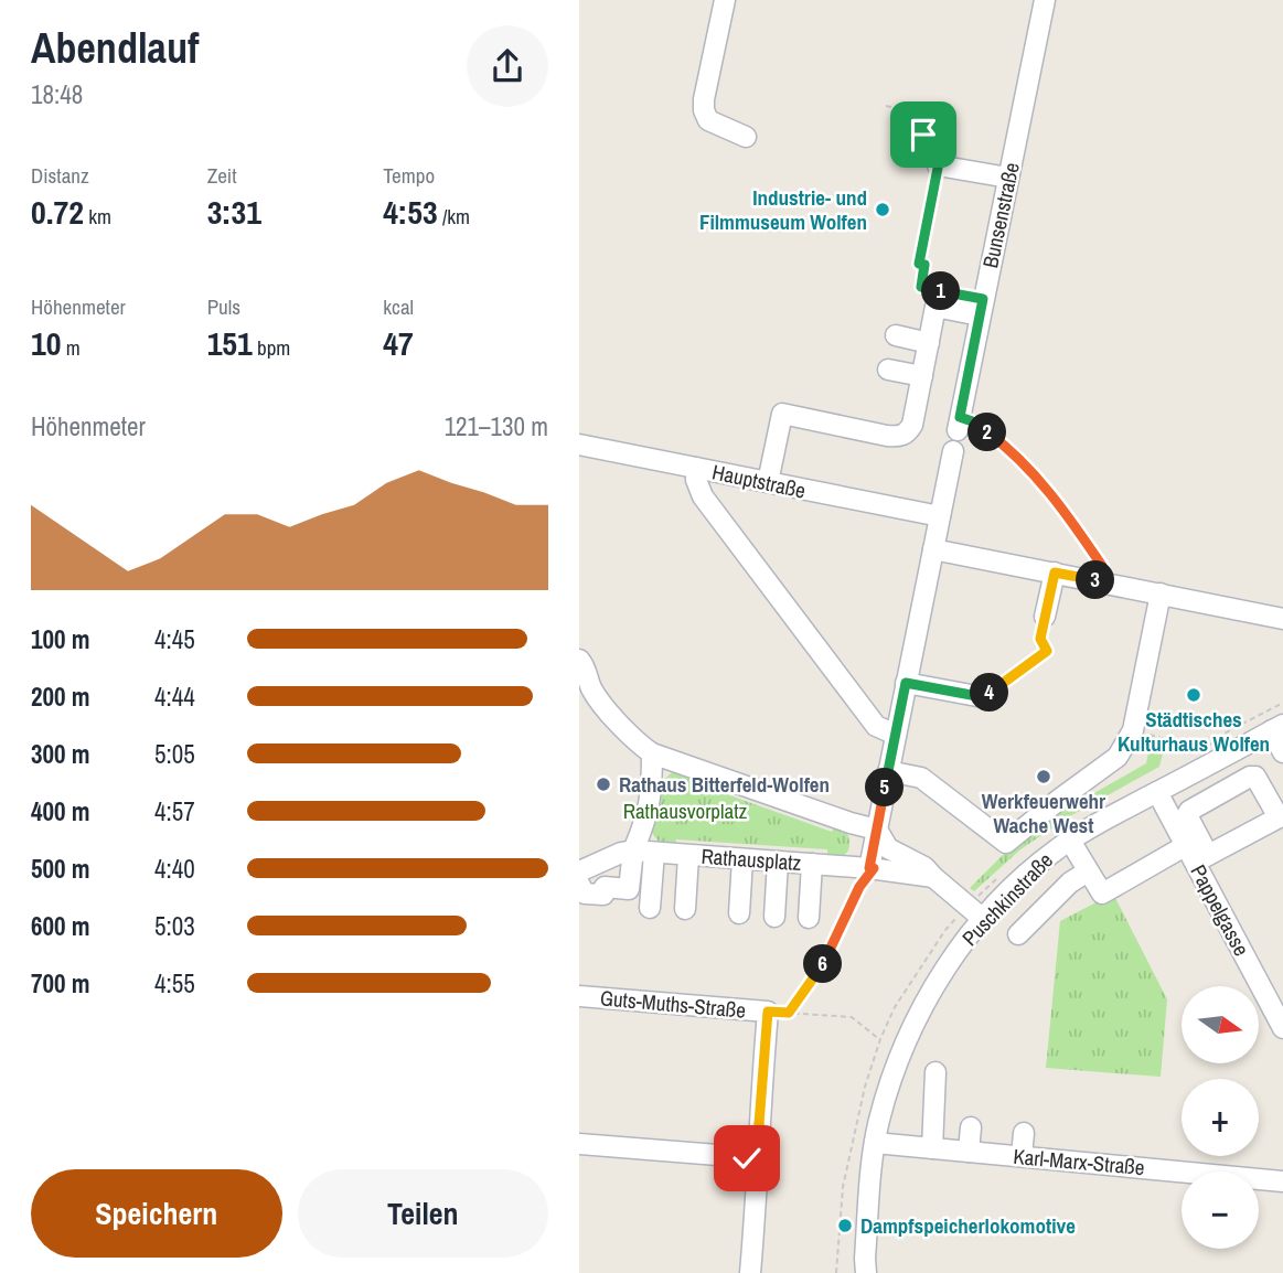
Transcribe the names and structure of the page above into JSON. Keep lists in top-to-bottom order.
{
  "streets": {
    "street": [
      "Bunsenstraße",
      "Hauptstraße",
      "Rathausplatz",
      "Puschkinstraße",
      "Pappelgasse",
      "Guts-Muths-Straße",
      "Karl-Marx-Straße"
    ]
  },
  "crossings": [
    ["Puschkinstraße", "Pappelgasse"],
    ["Puschkinstraße", "Karl-Marx-Straße"]
  ],
  "parks": ["Rathausvorplatz"],
  "places": [
    "Industrie- und Filmmuseum Wolfen",
    "Städtisches Kulturhaus Wolfen",
    "Werkfeuerwehr Wache West",
    "Rathaus Bitterfeld-Wolfen",
    "Dampfspeicherlokomotive"
  ],
  "north": "right",
  "page": {
    "heading": ["Abendlauf", "18:48"],
    "stats": [
      ["Distanz", "0.72 km"],
      ["Zeit", "3:31"],
      ["Tempo", "4:53 /km"],
      ["Höhenmeter", "10 m"],
      ["Puls", "151 bpm"],
      ["kcal", "47"]
    ],
    "pins": [
      "1",
      "2",
      "3",
      "4",
      "5",
      "6"
    ],
    "chart": ["Höhenmeter", "121–130 m"],
    "list": [
      {
        "name": "100 m",
        "note": "4:45"
      },
      {
        "name": "200 m",
        "note": "4:44"
      },
      {
        "name": "300 m",
        "note": "5:05"
      },
      {
        "name": "400 m",
        "note": "4:57"
      },
      {
        "name": "500 m",
        "note": "4:40"
      },
      {
        "name": "600 m",
        "note": "5:03"
      },
      {
        "name": "700 m",
        "note": "4:55"
      }
    ],
    "map_buttons": ["+", "−"],
    "buttons": ["Speichern", "Teilen"]
  }
}
